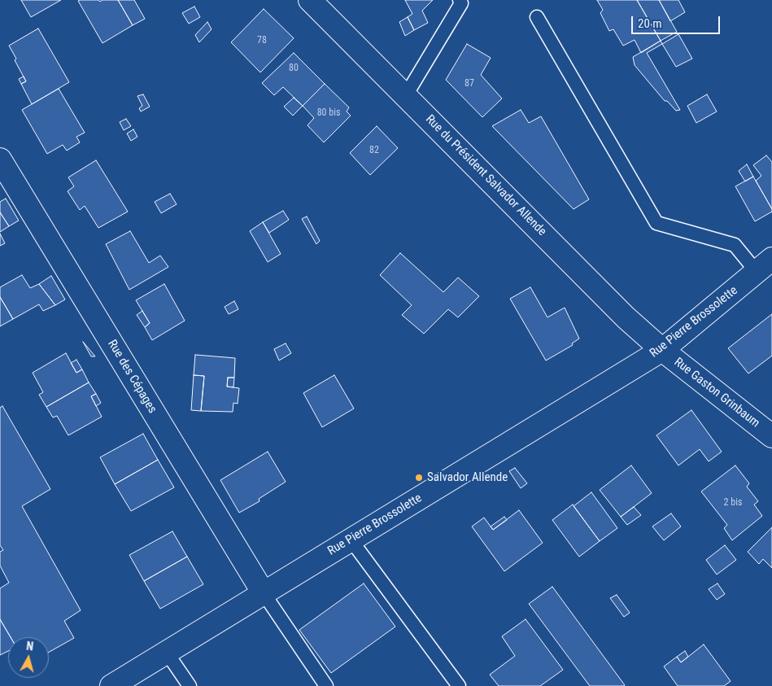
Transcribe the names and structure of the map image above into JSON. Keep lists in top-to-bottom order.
{
  "streets": {
    "street": [
      "Rue du Président Salvador Allende",
      "Rue Pierre Brossolette",
      "Rue des Cépages",
      "Rue Gaston Grinbaum"
    ]
  },
  "crossings": [
    ["Rue du Président Salvador Allende", "Rue Pierre Brossolette"],
    ["Rue du Président Salvador Allende", "Rue Gaston Grinbaum"],
    ["Rue Pierre Brossolette", "Rue des Cépages"],
    ["Rue Pierre Brossolette", "Rue Gaston Grinbaum"]
  ],
  "places": ["Salvador Allende"],
  "house_numbers": [
    "78",
    "80",
    "87",
    "80 bis",
    "82",
    "2 bis"
  ],
  "scale_bar": "20 m",
  "north": "top"
}
